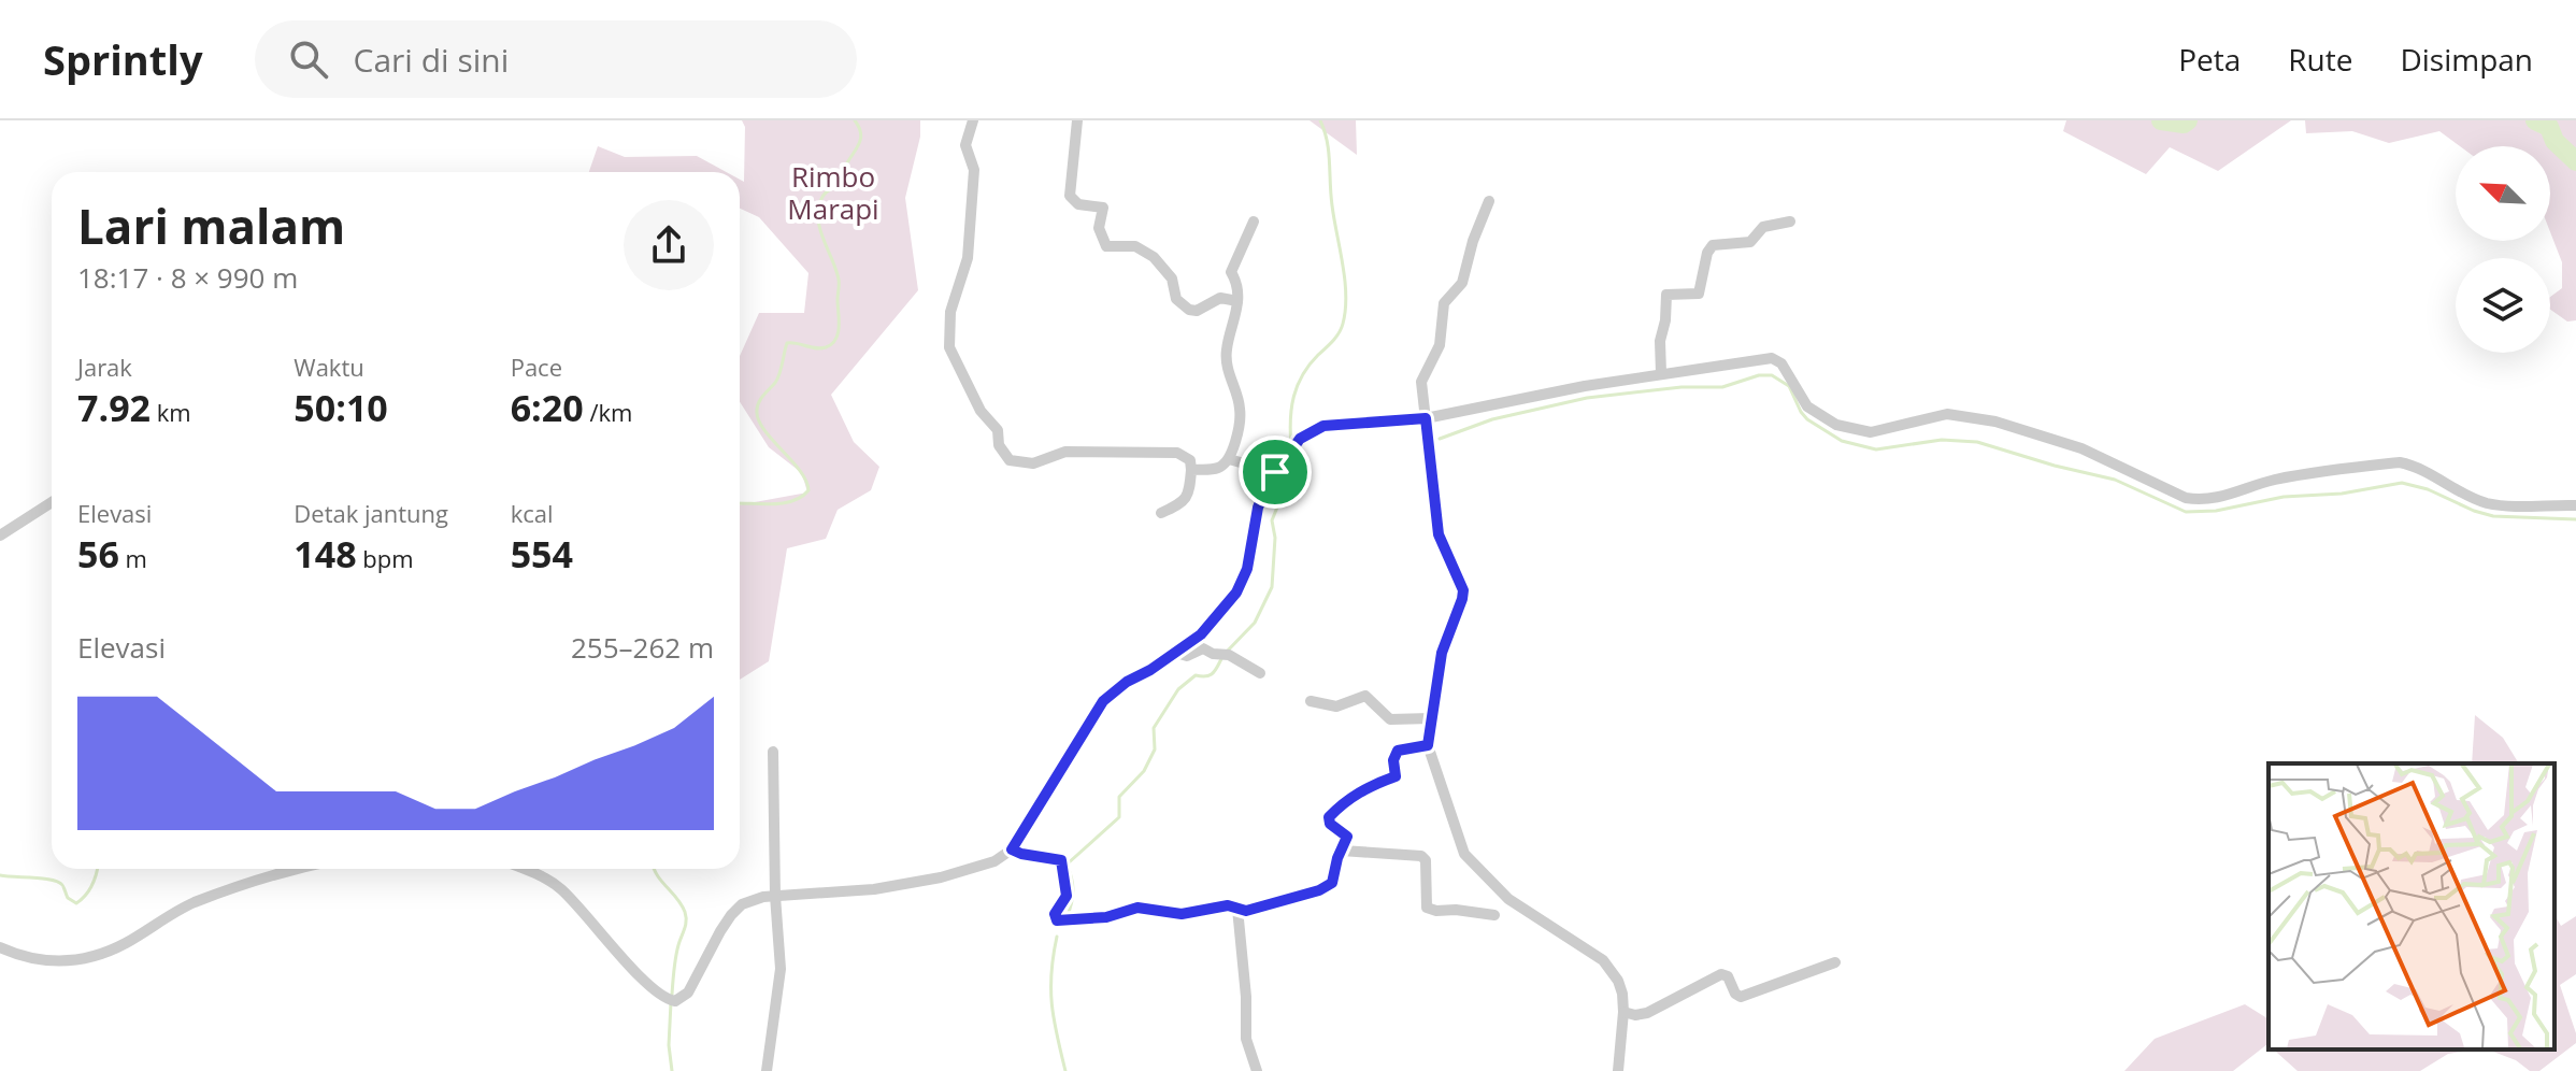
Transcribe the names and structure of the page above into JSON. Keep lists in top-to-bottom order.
{
  "parks": ["Rimbo Marapi"],
  "north": "top left",
  "page": {
    "header": "Sprintly",
    "search": "Cari di sini",
    "nav": ["Peta", "Rute", "Disimpan"],
    "heading": ["Lari malam", "18:17 · 8 × 990 m"],
    "stats": [
      ["Jarak", "7.92 km"],
      ["Waktu", "50:10"],
      ["Pace", "6:20 /km"],
      ["Elevasi", "56 m"],
      ["Detak jantung", "148 bpm"],
      ["kcal", "554"]
    ],
    "chart": ["Elevasi", "255–262 m"]
  }
}
